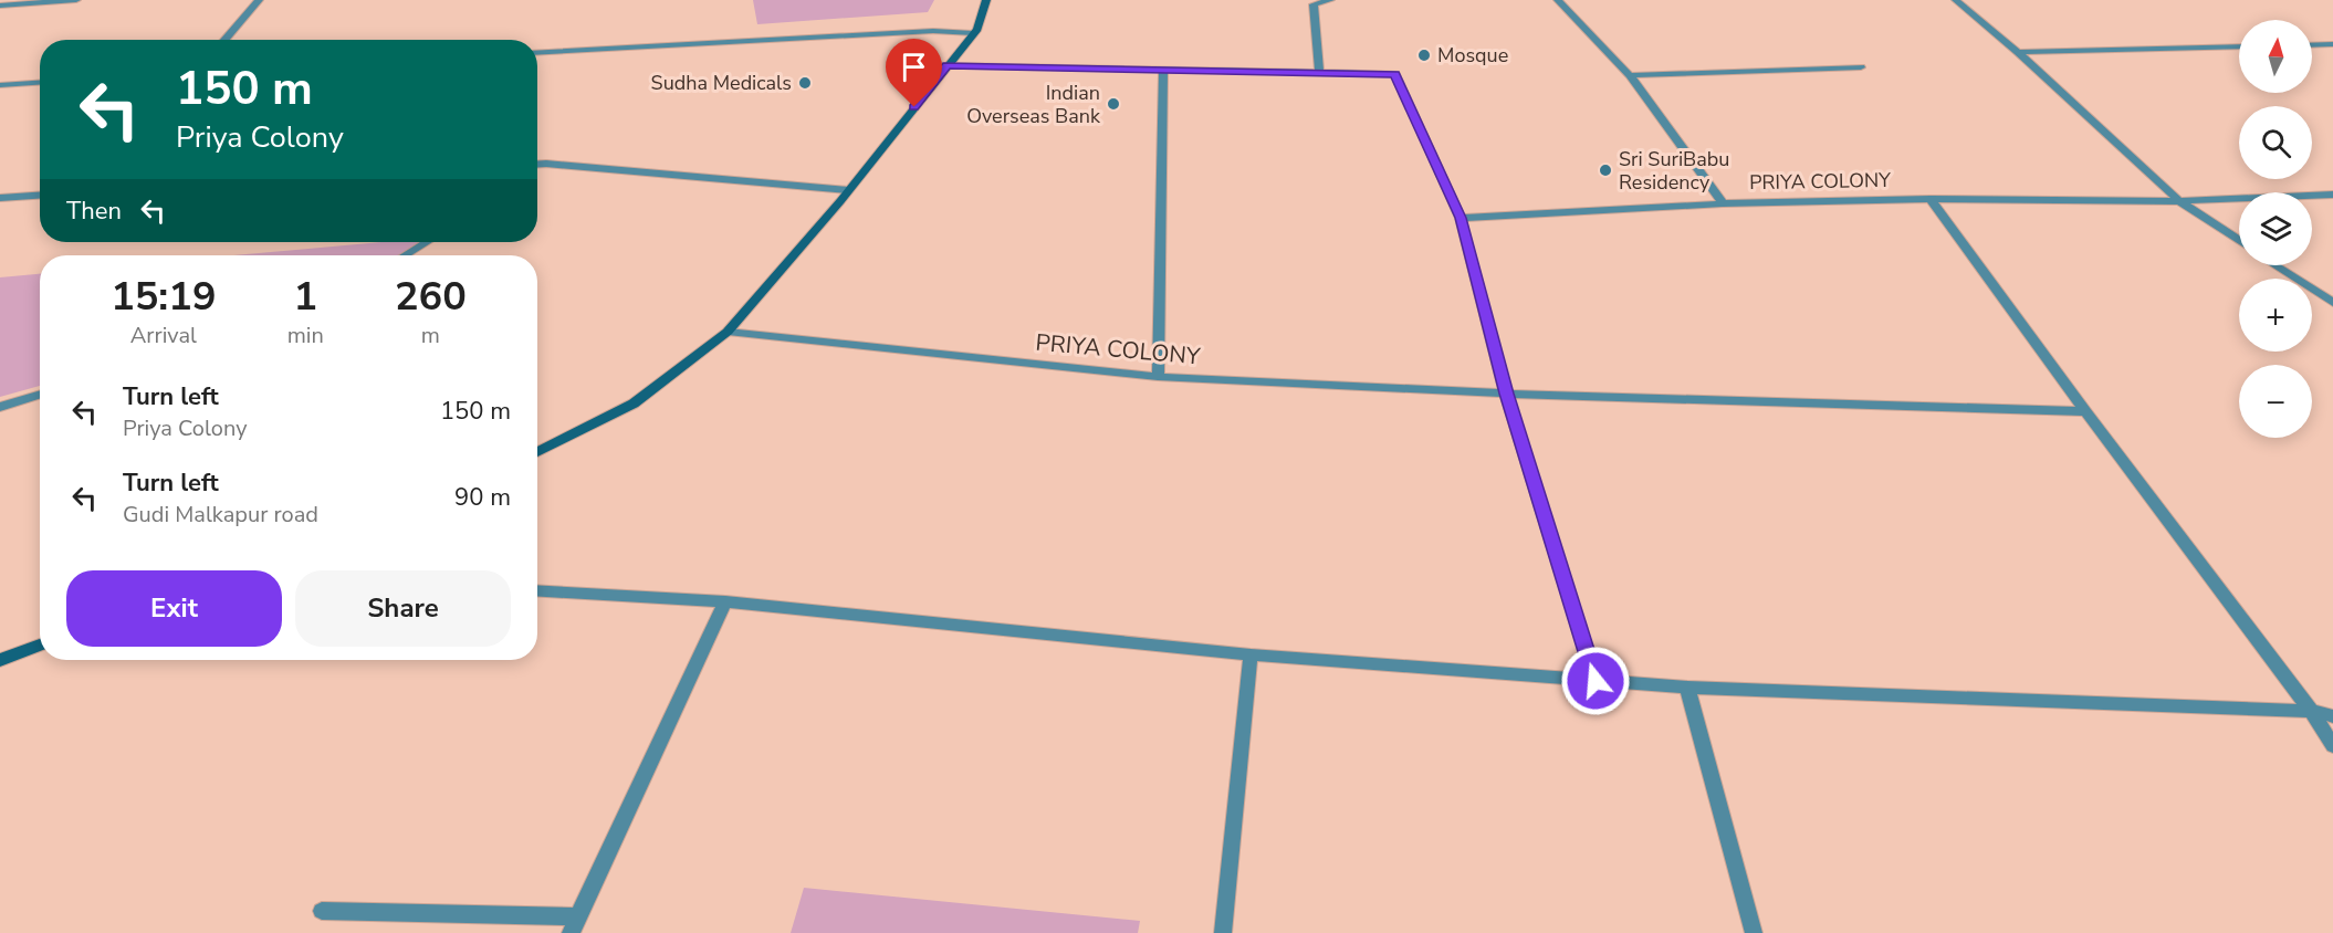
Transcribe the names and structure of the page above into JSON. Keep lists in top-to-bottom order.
{
  "streets": {
    "street": ["PRIYA COLONY"]
  },
  "places": [
    "Mosque",
    "Sudha Medicals",
    "Indian Overseas Bank",
    "Sri SuriBabu Residency"
  ],
  "north": "top",
  "page": {
    "map_buttons": ["+", "−"],
    "turn": ["150 m", "Priya Colony"],
    "then": "Then",
    "eta": [
      "15:19",
      "Arrival",
      "1",
      "min",
      "260",
      "m"
    ],
    "list": [
      {
        "name": "Turn left",
        "note": "Priya Colony",
        "value": "150 m"
      },
      {
        "name": "Turn left",
        "note": "Gudi Malkapur road",
        "value": "90 m"
      }
    ],
    "buttons": ["Exit", "Share"]
  }
}
